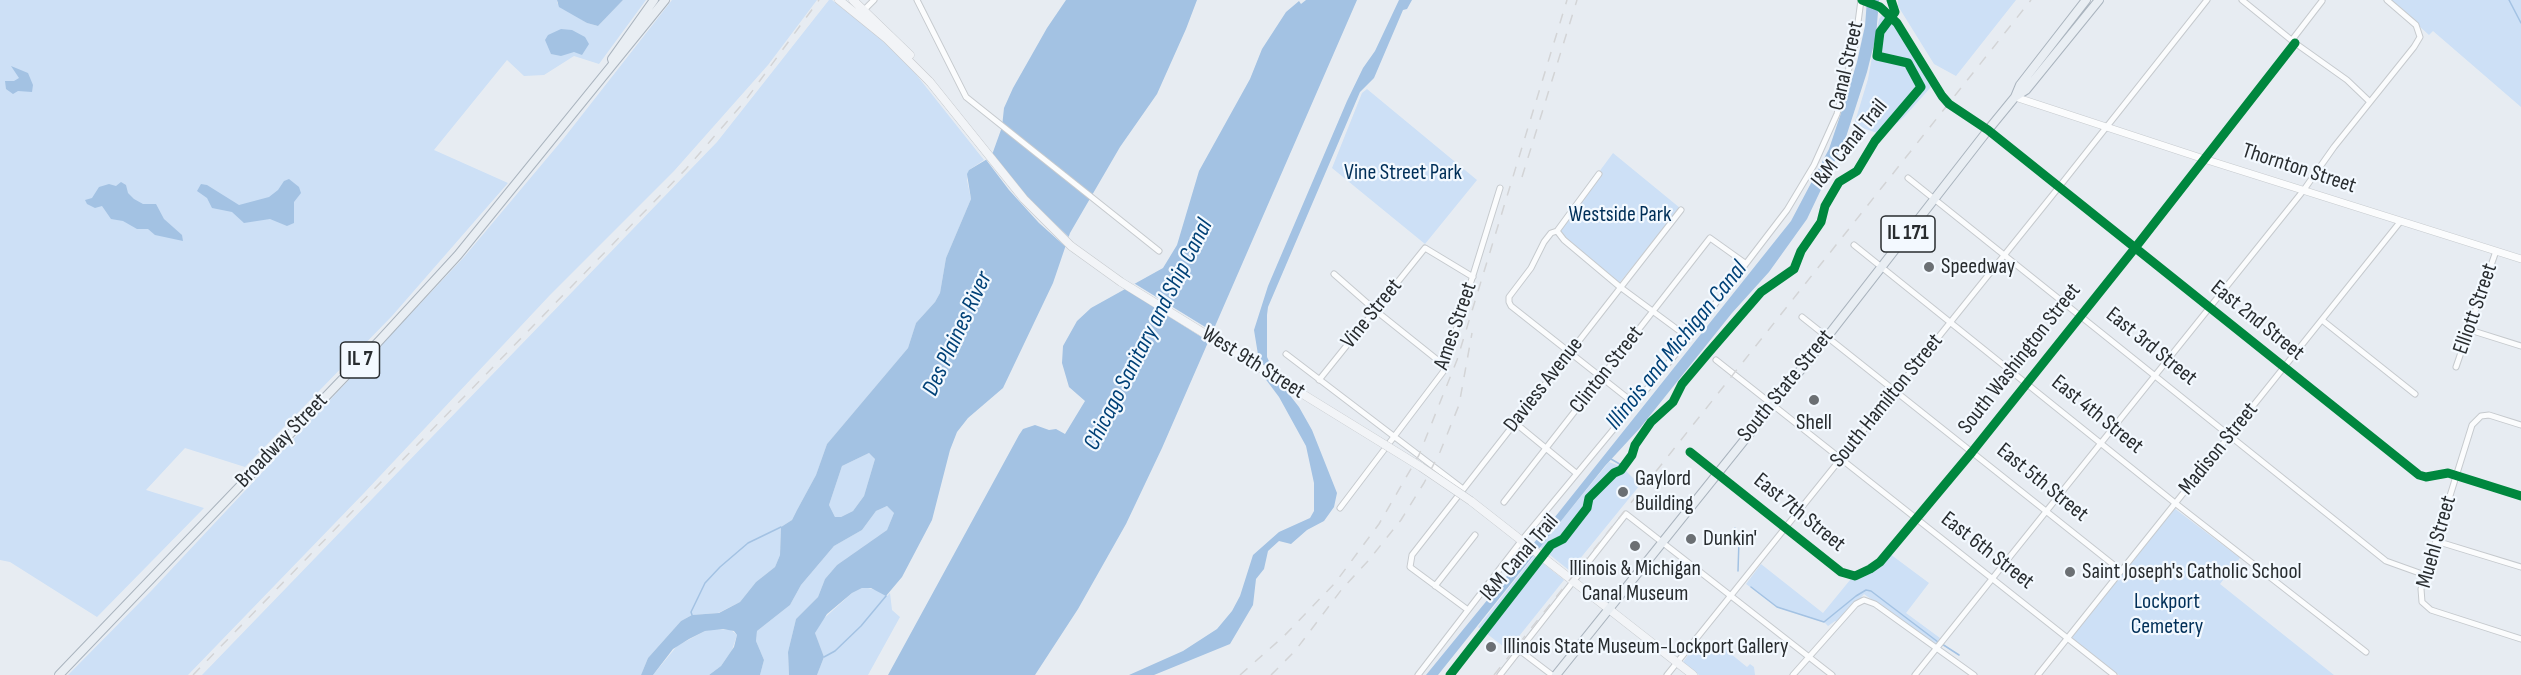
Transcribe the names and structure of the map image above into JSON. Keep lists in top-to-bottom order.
{
  "streets": {
    "main road": [
      "IL 171",
      "IL 7",
      "West 9th Street",
      "South State Street",
      "Broadway Street"
    ],
    "street": [
      "Canal Street",
      "Thornton Street",
      "Elliott Street",
      "Vine Street",
      "East 2nd Street",
      "Ames Street",
      "East 3rd Street",
      "South Washington Street",
      "Clinton Street",
      "Daviess Avenue",
      "South Hamilton Street",
      "East 4th Street",
      "Madison Street",
      "East 5th Street",
      "East 7th Street",
      "Muehl Street",
      "East 6th Street"
    ],
    "cycle path": ["I&M Canal Trail"]
  },
  "crossings": [
    ["Canal Street", "East 2nd Street"],
    ["Canal Street", "West 9th Street"],
    ["Canal Street", "Clinton Street"],
    ["Thornton Street", "IL 171"],
    ["Thornton Street", "Elliott Street"],
    ["Thornton Street", "South Washington Street"],
    ["Thornton Street", "South State Street"],
    ["Thornton Street", "South Hamilton Street"],
    ["Thornton Street", "Madison Street"],
    ["IL 171", "South State Street"],
    ["Vine Street", "Ames Street"],
    ["Vine Street", "West 9th Street"],
    ["East 2nd Street", "South Washington Street"],
    ["East 2nd Street", "South State Street"],
    ["East 2nd Street", "South Hamilton Street"],
    ["East 2nd Street", "Madison Street"],
    ["East 2nd Street", "Muehl Street"],
    ["Ames Street", "West 9th Street"],
    ["Ames Street", "Daviess Avenue"],
    ["East 3rd Street", "South Washington Street"],
    ["East 3rd Street", "South State Street"],
    ["East 3rd Street", "South Hamilton Street"],
    ["East 3rd Street", "Madison Street"],
    ["East 3rd Street", "Muehl Street"],
    ["South Washington Street", "East 4th Street"],
    ["South Washington Street", "East 5th Street"],
    ["South Washington Street", "East 7th Street"],
    ["South Washington Street", "East 6th Street"],
    ["West 9th Street", "Daviess Avenue"],
    ["West 9th Street", "South State Street"],
    ["West 9th Street", "South Hamilton Street"],
    ["South State Street", "East 4th Street"],
    ["South State Street", "East 5th Street"],
    ["South State Street", "East 7th Street"],
    ["South State Street", "East 6th Street"],
    ["South Hamilton Street", "East 4th Street"],
    ["South Hamilton Street", "East 5th Street"],
    ["South Hamilton Street", "East 7th Street"],
    ["South Hamilton Street", "East 6th Street"],
    ["East 4th Street", "Madison Street"],
    ["Madison Street", "East 5th Street"],
    ["Madison Street", "East 6th Street"]
  ],
  "water": ["Des Plaines River", "Chicago Sanitary and Ship Canal", "Illinois and Michigan Canal"],
  "parks": ["Vine Street Park", "Westside Park", "Lockport Cemetery"],
  "places": [
    "Speedway",
    "Shell",
    "Gaylord Building",
    "Dunkin'",
    "Illinois & Michigan Canal Museum",
    "Saint Joseph's Catholic School",
    "Illinois State Museum-Lockport Gallery"
  ]
}
